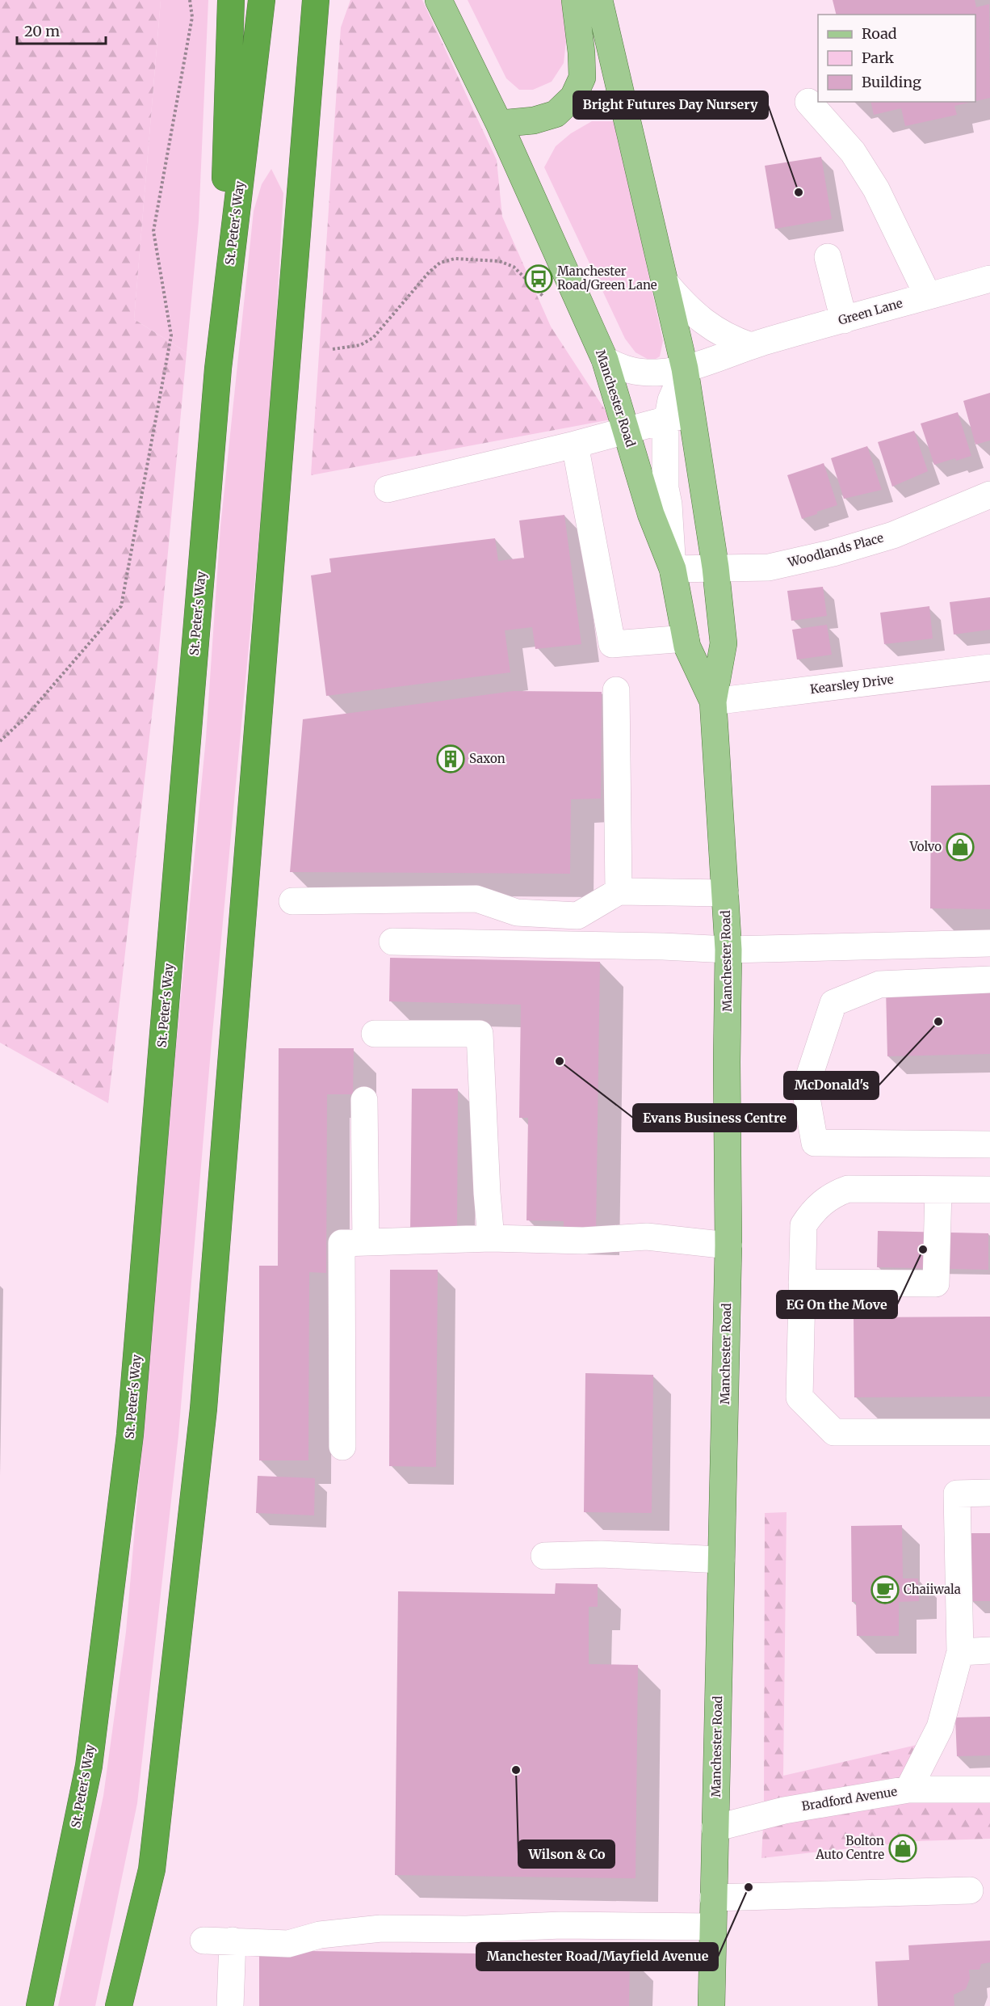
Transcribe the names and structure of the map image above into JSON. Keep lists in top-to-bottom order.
{
  "streets": {
    "highway": ["St. Peter's Way"],
    "main road": ["Manchester Road"],
    "street": [
      "Green Lane",
      "Woodlands Place",
      "Kearsley Drive",
      "Bradford Avenue"
    ]
  },
  "crossings": [
    ["Green Lane", "Manchester Road"],
    ["Manchester Road", "Woodlands Place"],
    ["Manchester Road", "Kearsley Drive"],
    ["Manchester Road", "Bradford Avenue"]
  ],
  "places": {
    "other": [
      "Bright Futures Day Nursery",
      "McDonald's",
      "Evans Business Centre",
      "EG On the Move",
      "Wilson & Co",
      "Manchester Road/Mayfield Avenue"
    ],
    "bus stop": ["Manchester Road/Green Lane"],
    "building": ["Saxon"],
    "shop": ["Volvo", "Bolton Auto Centre"],
    "cafe": ["Chaiiwala"]
  },
  "legend": ["Road", "Park", "Building"],
  "scale_bar": "20 m"
}
